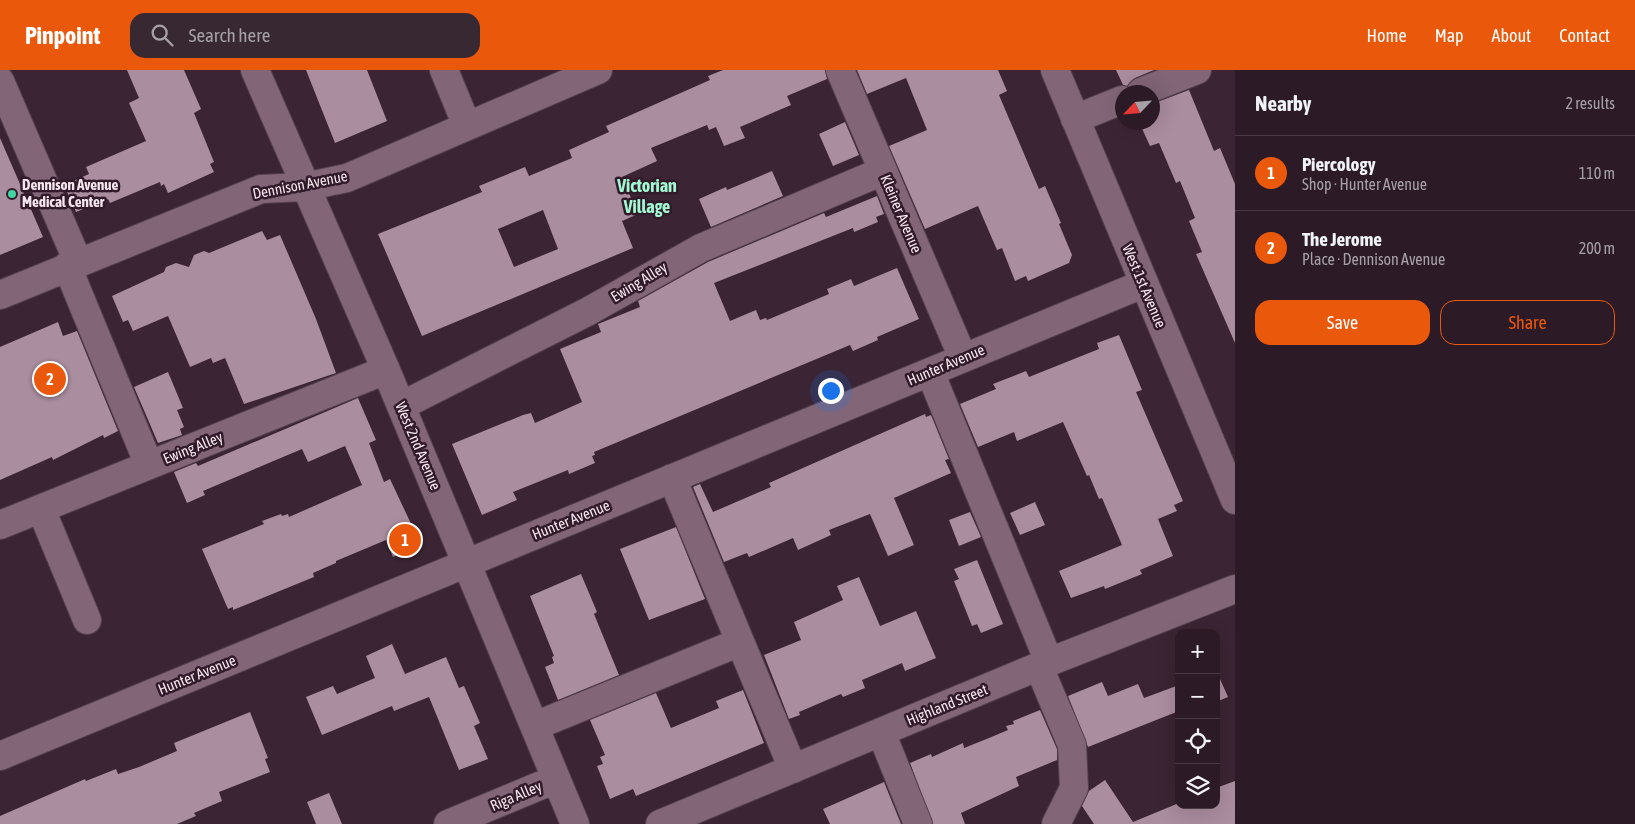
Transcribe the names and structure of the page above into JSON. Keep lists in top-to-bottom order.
{
  "streets": {
    "street": [
      "Dennison Avenue",
      "Kleiner Avenue",
      "Ewing Alley",
      "West 1st Avenue",
      "Hunter Avenue",
      "West 2nd Avenue",
      "Highland Street",
      "Riga Alley"
    ]
  },
  "crossings": [
    ["Dennison Avenue", "West 2nd Avenue"],
    ["Kleiner Avenue", "Ewing Alley"],
    ["Kleiner Avenue", "Hunter Avenue"],
    ["Ewing Alley", "West 2nd Avenue"],
    ["West 1st Avenue", "Hunter Avenue"],
    ["Hunter Avenue", "West 2nd Avenue"],
    ["West 2nd Avenue", "Riga Alley"]
  ],
  "districts": ["Victorian Village"],
  "places": ["Dennison Avenue Medical Center"],
  "north": "bottom left",
  "page": {
    "header": "Pinpoint",
    "search": "Search here",
    "nav": [
      "Home",
      "Map",
      "About",
      "Contact"
    ],
    "heading": ["Nearby", "2 results"],
    "list": [
      {
        "mark": "1",
        "name": "Piercology",
        "note": "Shop · Hunter Avenue",
        "value": "110 m"
      },
      {
        "mark": "2",
        "name": "The Jerome",
        "note": "Place · Dennison Avenue",
        "value": "200 m"
      }
    ],
    "buttons": ["Save", "Share"],
    "pins": ["2", "1"],
    "map_buttons": ["+", "−"]
  }
}
